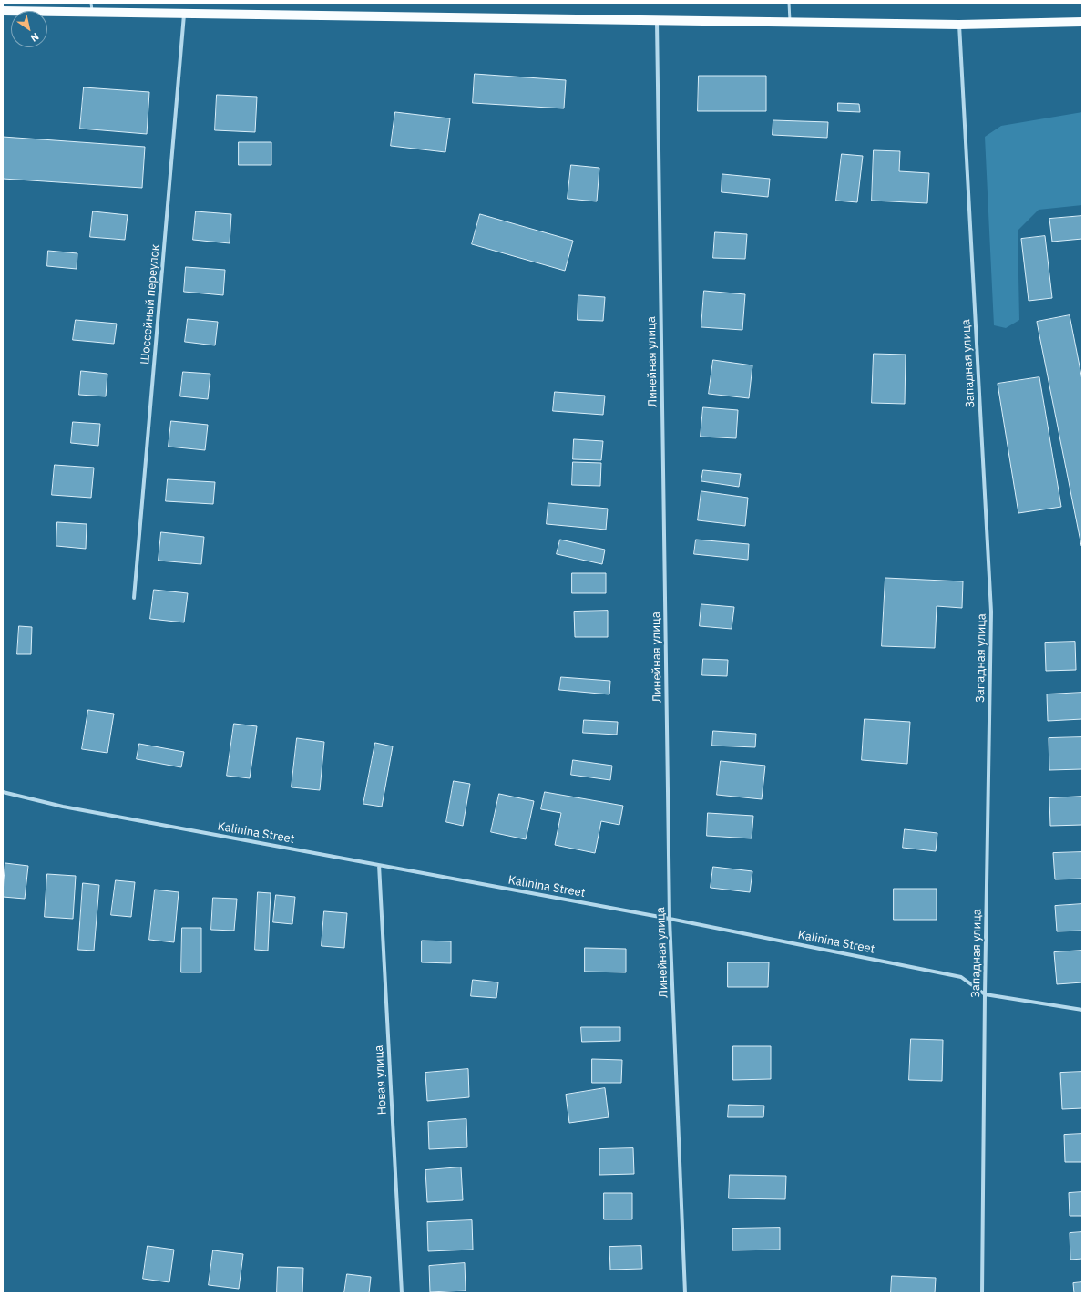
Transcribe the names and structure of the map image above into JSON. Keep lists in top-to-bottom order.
{
  "streets": {
    "street": [
      "Шоссейный переулок",
      "Линейная улица",
      "Западная улица",
      "Kalinina Street",
      "Новая улица"
    ]
  },
  "crossings": [
    ["Линейная улица", "Kalinina Street"],
    ["Западная улица", "Kalinina Street"],
    ["Kalinina Street", "Новая улица"]
  ],
  "north": "bottom right"
}
